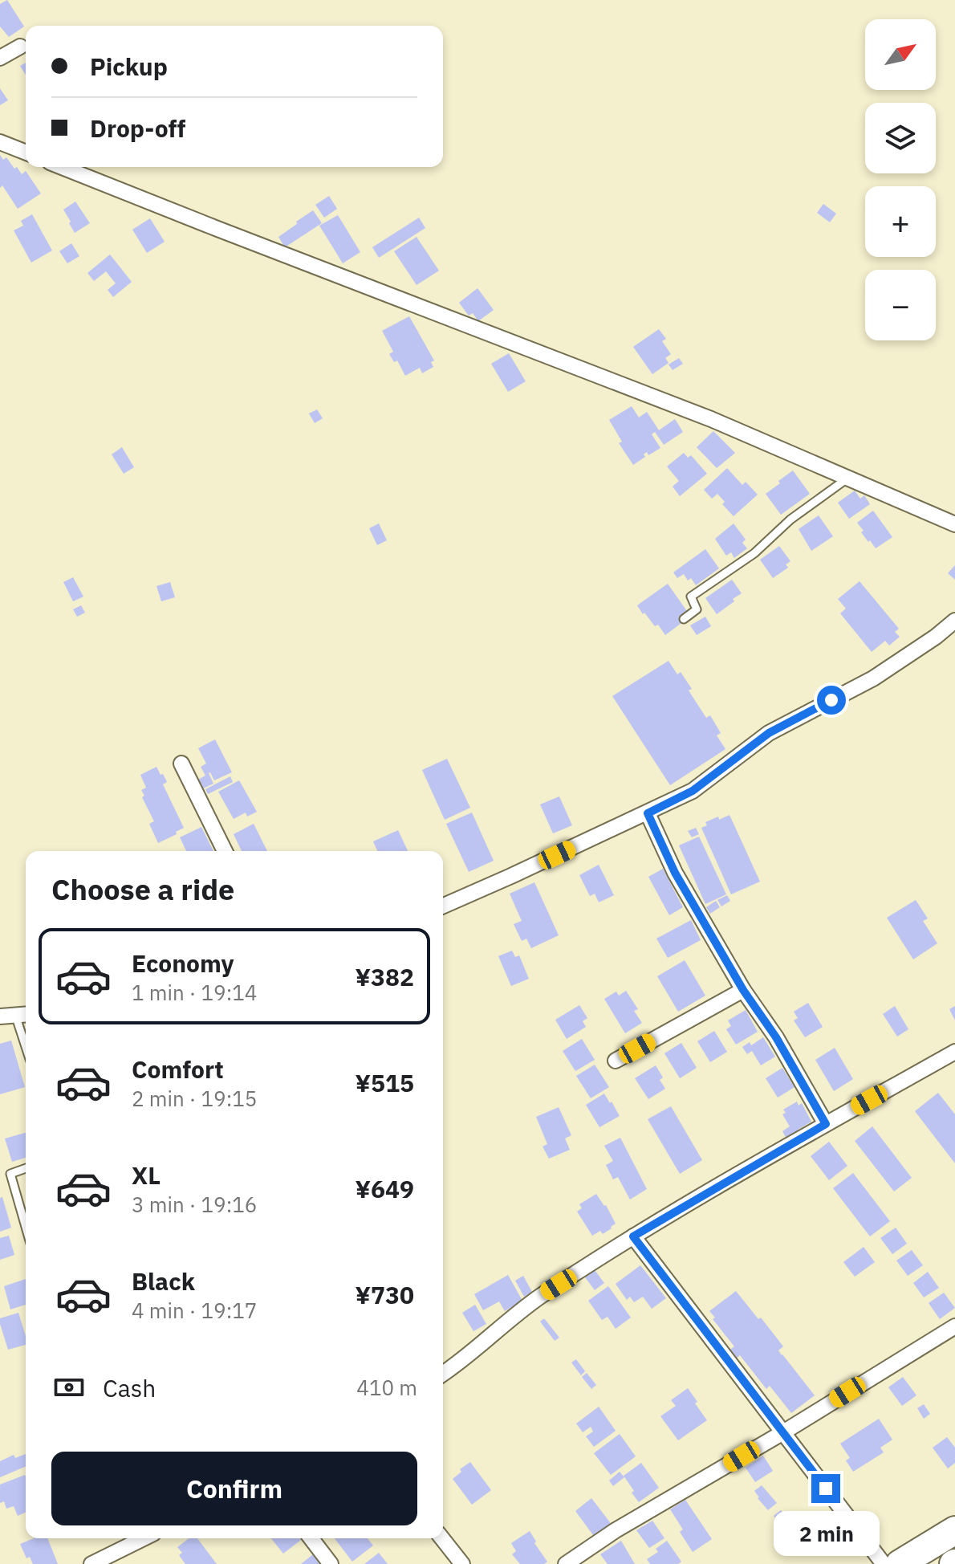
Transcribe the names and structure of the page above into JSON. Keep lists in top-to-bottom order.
{
  "north": "top right",
  "page": {
    "map_buttons": ["+", "−"],
    "banner": ["Pickup", "Drop-off"],
    "heading": "Choose a ride",
    "list": [
      {
        "name": "Economy",
        "note": "1 min · 19:14",
        "value": "¥382"
      },
      {
        "name": "Comfort",
        "note": "2 min · 19:15",
        "value": "¥515"
      },
      {
        "name": "XL",
        "note": "3 min · 19:16",
        "value": "¥649"
      },
      {
        "name": "Black",
        "note": "4 min · 19:17",
        "value": "¥730"
      }
    ],
    "pay": ["Cash", "410 m"],
    "buttons": "Confirm",
    "bubble": "2 min"
  }
}
